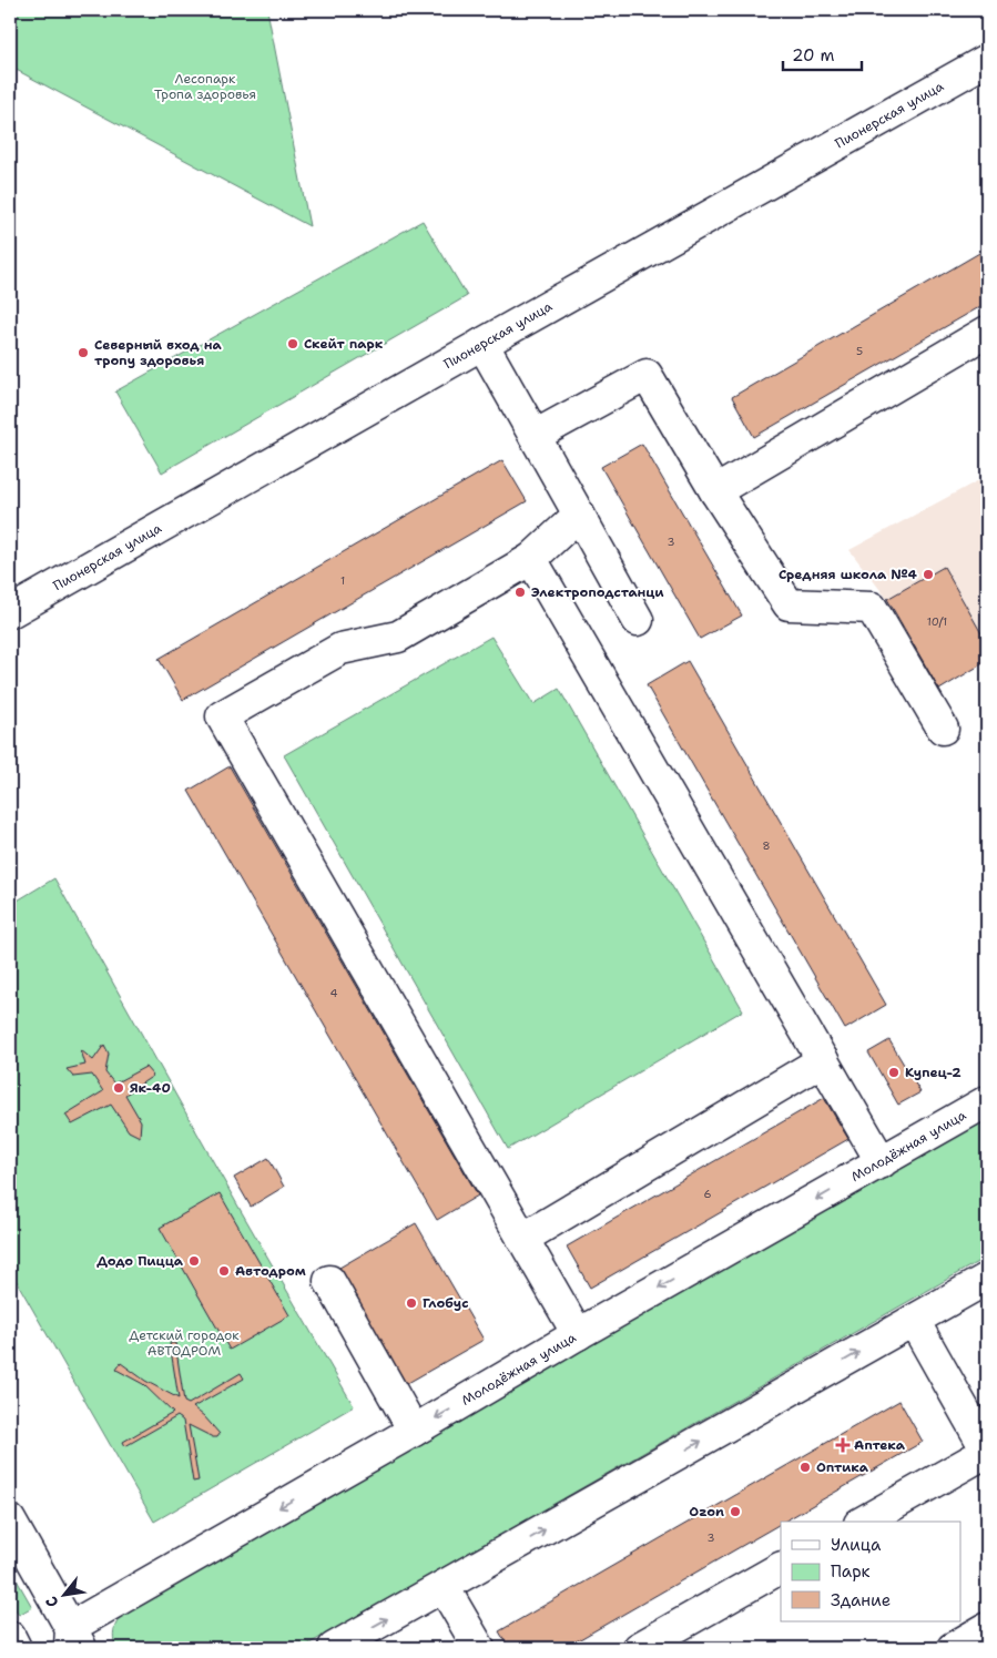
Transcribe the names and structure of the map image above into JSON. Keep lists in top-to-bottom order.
{
  "streets": {
    "main road": ["Пионерская улица", "Молодёжная улица"]
  },
  "parks": ["Лесопарк Тропа здоровья", "Детский городок АВТОДРОМ"],
  "places": {
    "other": [
      "Скейт парк",
      "Северный вход на тропу здоровья",
      "Средняя школа №4",
      "Электроподстанци",
      "Купец-2",
      "Як-40",
      "Додо Пицца",
      "Автодром",
      "Глобус",
      "Оптика",
      "Ozon"
    ],
    "health": ["Аптека"]
  },
  "house_numbers": [
    "5",
    "3",
    "1",
    "10/1",
    "8",
    "4",
    "6",
    "3"
  ],
  "legend": ["Улица", "Парк", "Здание"],
  "scale_bar": "20 m",
  "north": "bottom left"
}
